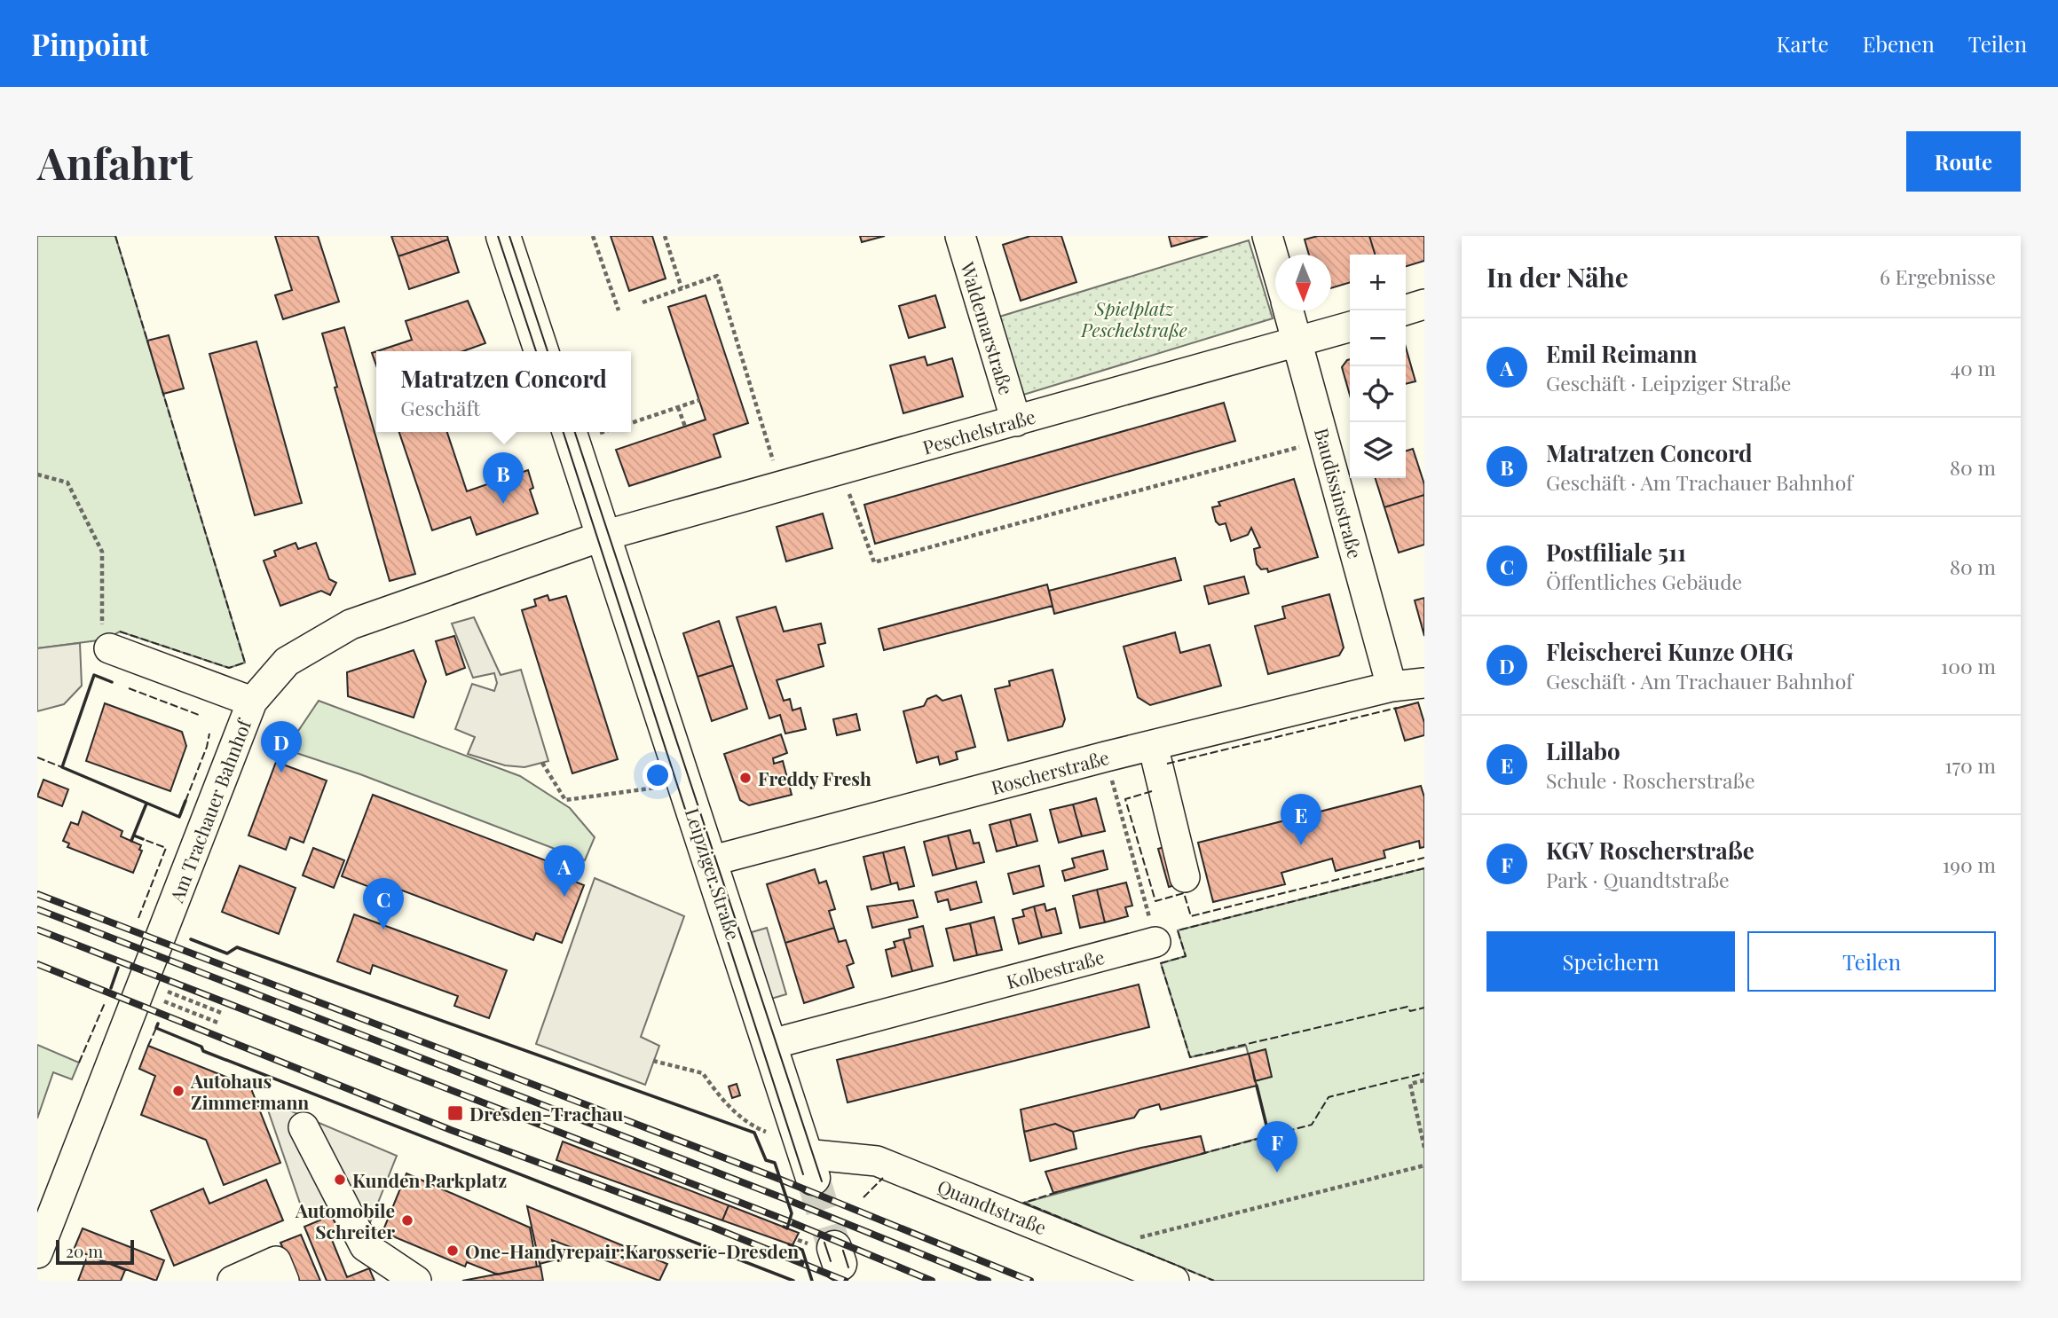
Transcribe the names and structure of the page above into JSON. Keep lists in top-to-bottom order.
{
  "streets": {
    "main road": ["Leipziger Straße"],
    "street": [
      "Waldemarstraße",
      "Peschelstraße",
      "Baudissinstraße",
      "Roscherstraße",
      "Am Trachauer Bahnhof",
      "Kolbestraße",
      "Quandtstraße"
    ]
  },
  "crossings": [
    ["Waldemarstraße", "Peschelstraße"],
    ["Peschelstraße", "Baudissinstraße"],
    ["Peschelstraße", "Am Trachauer Bahnhof"],
    ["Peschelstraße", "Leipziger Straße"],
    ["Baudissinstraße", "Roscherstraße"],
    ["Roscherstraße", "Leipziger Straße"],
    ["Am Trachauer Bahnhof", "Leipziger Straße"],
    ["Leipziger Straße", "Kolbestraße"],
    ["Leipziger Straße", "Quandtstraße"]
  ],
  "parks": ["Spielplatz Peschelstraße"],
  "places": {
    "other": [
      "Freddy Fresh",
      "Autohaus Zimmermann",
      "Kunden Parkplatz",
      "Automobile Schreiter",
      "One-Handyrepair;Karosserie-Dresden"
    ],
    "transit": ["Dresden-Trachau"]
  },
  "scale_bar": "20 m",
  "north": "bottom",
  "page": {
    "header": "Pinpoint",
    "nav": ["Karte", "Ebenen", "Teilen"],
    "buttons": [
      "Route",
      ["Speichern", "Teilen"]
    ],
    "title": "Anfahrt",
    "heading": ["In der Nähe", "6 Ergebnisse"],
    "map_buttons": ["+", "−"],
    "list": [
      {
        "mark": "A",
        "name": "Emil Reimann",
        "note": "Geschäft · Leipziger Straße",
        "value": "40 m"
      },
      {
        "mark": "B",
        "name": "Matratzen Concord",
        "note": "Geschäft · Am Trachauer Bahnhof",
        "value": "80 m"
      },
      {
        "mark": "C",
        "name": "Postfiliale 511",
        "note": "Öffentliches Gebäude",
        "value": "80 m"
      },
      {
        "mark": "D",
        "name": "Fleischerei Kunze OHG",
        "note": "Geschäft · Am Trachauer Bahnhof",
        "value": "100 m"
      },
      {
        "mark": "E",
        "name": "Lillabo",
        "note": "Schule · Roscherstraße",
        "value": "170 m"
      },
      {
        "mark": "F",
        "name": "KGV Roscherstraße",
        "note": "Park · Quandtstraße",
        "value": "190 m"
      }
    ],
    "popup": ["Matratzen Concord", "Geschäft"],
    "pins": [
      "B",
      "D",
      "E",
      "A",
      "C",
      "F"
    ],
    "scale": "20 m"
  }
}
